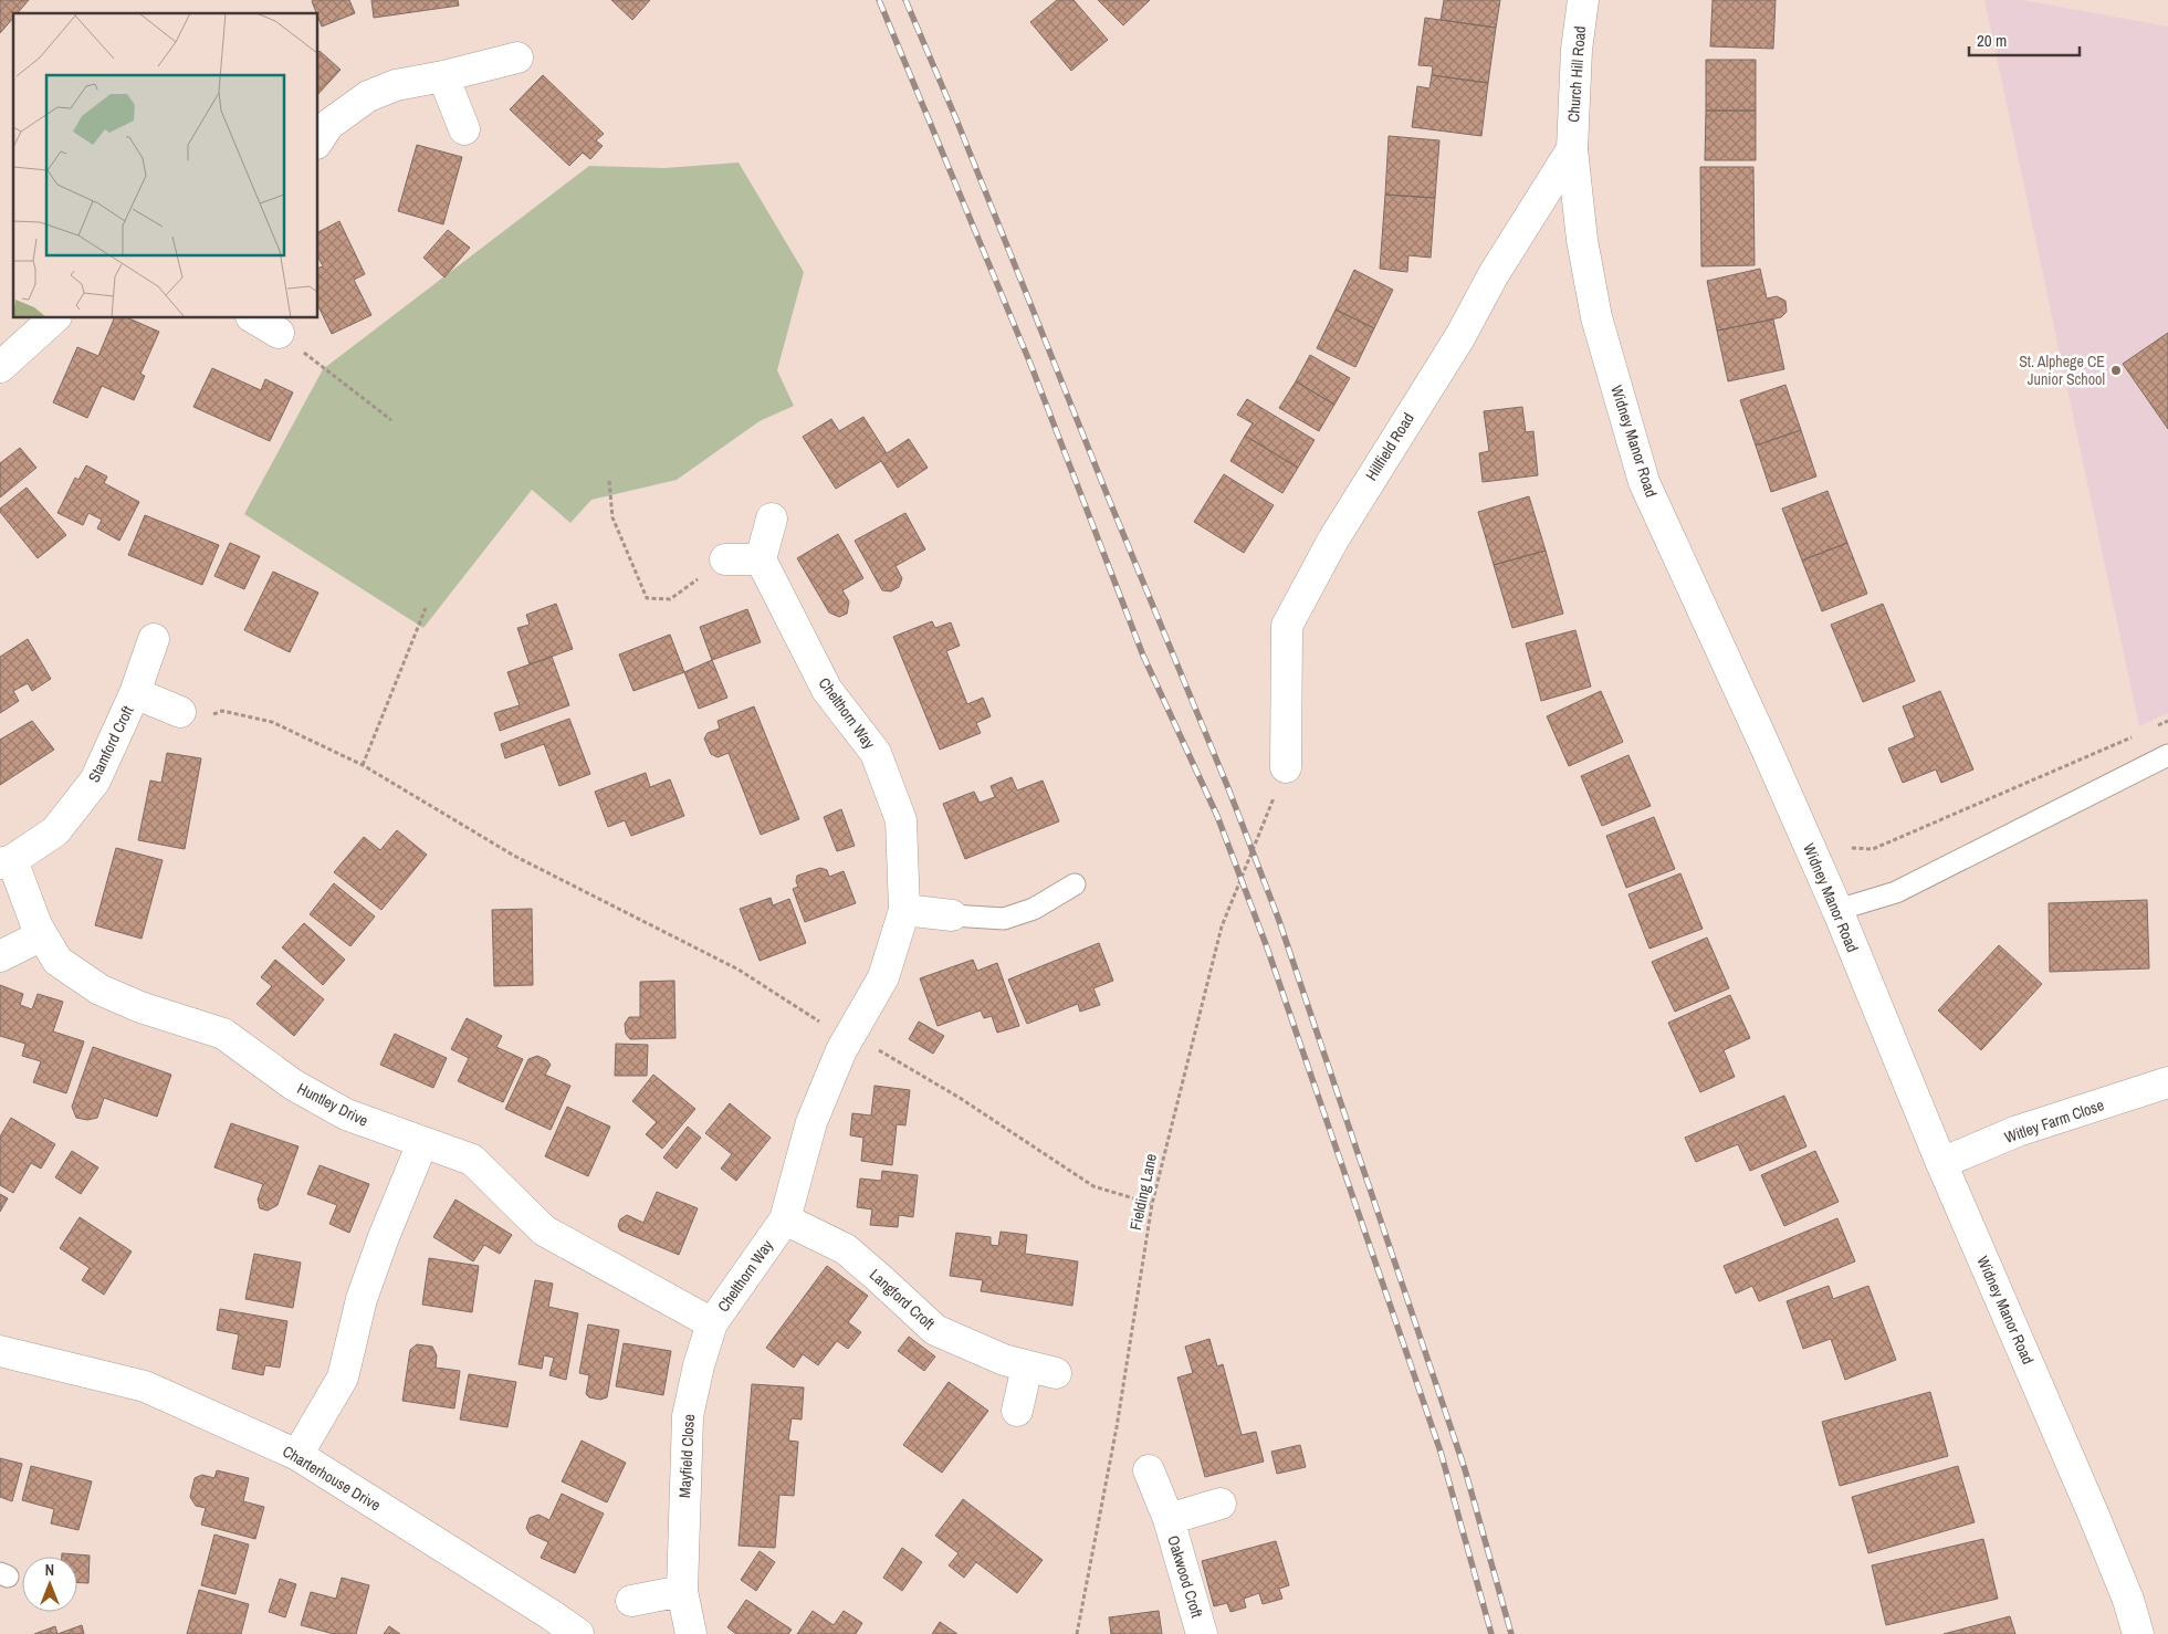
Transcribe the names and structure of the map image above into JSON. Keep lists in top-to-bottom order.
{
  "streets": {
    "street": [
      "Church Hill Road",
      "Widney Manor Road",
      "Hillfield Road",
      "Chelthorn Way",
      "Stamford Croft",
      "Huntley Drive",
      "Witley Farm Close",
      "Langford Croft",
      "Mayfield Close",
      "Charterhouse Drive",
      "Oakwood Croft"
    ],
    "path": ["Fielding Lane"]
  },
  "crossings": [
    ["Church Hill Road", "Widney Manor Road"],
    ["Church Hill Road", "Hillfield Road"],
    ["Widney Manor Road", "Hillfield Road"],
    ["Widney Manor Road", "Witley Farm Close"],
    ["Hillfield Road", "Fielding Lane"],
    ["Chelthorn Way", "Huntley Drive"],
    ["Chelthorn Way", "Langford Croft"],
    ["Chelthorn Way", "Mayfield Close"],
    ["Stamford Croft", "Huntley Drive"]
  ],
  "places": ["St. Alphege CE Junior School"],
  "scale_bar": "20 m",
  "north": "top"
}
